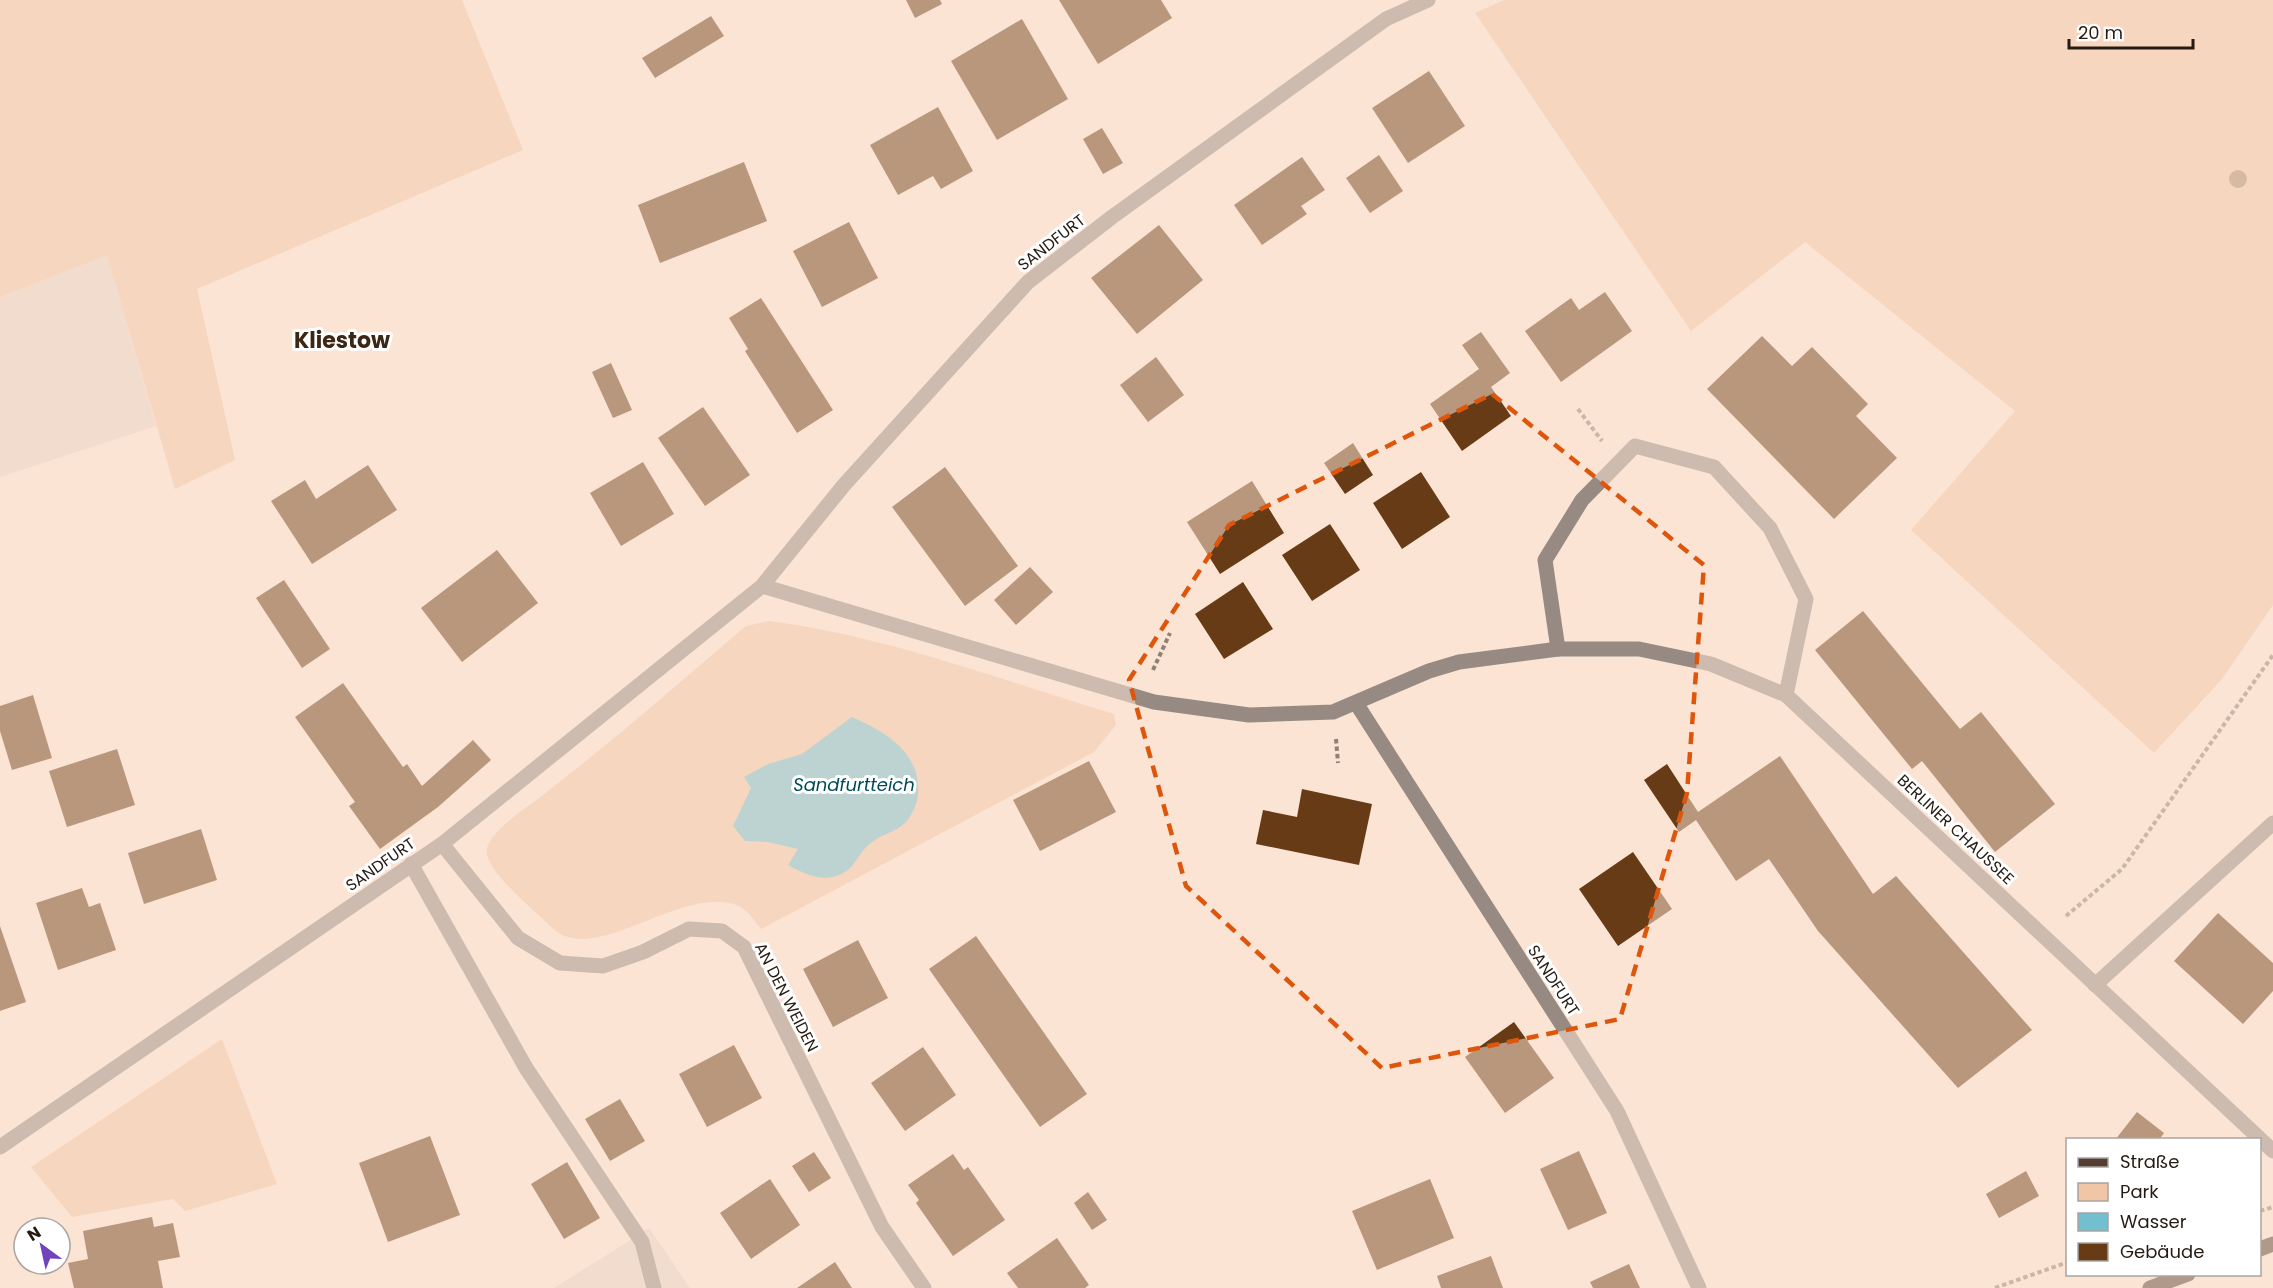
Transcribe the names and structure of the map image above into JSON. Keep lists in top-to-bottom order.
{
  "streets": {
    "street": ["SANDFURT", "BERLINER CHAUSSEE", "AN DEN WEIDEN"]
  },
  "crossings": [
    ["SANDFURT", "AN DEN WEIDEN"]
  ],
  "districts": ["Kliestow"],
  "water": ["Sandfurtteich"],
  "legend": [
    "Straße",
    "Park",
    "Wasser",
    "Gebäude"
  ],
  "scale_bar": "20 m",
  "north": "top left"
}
